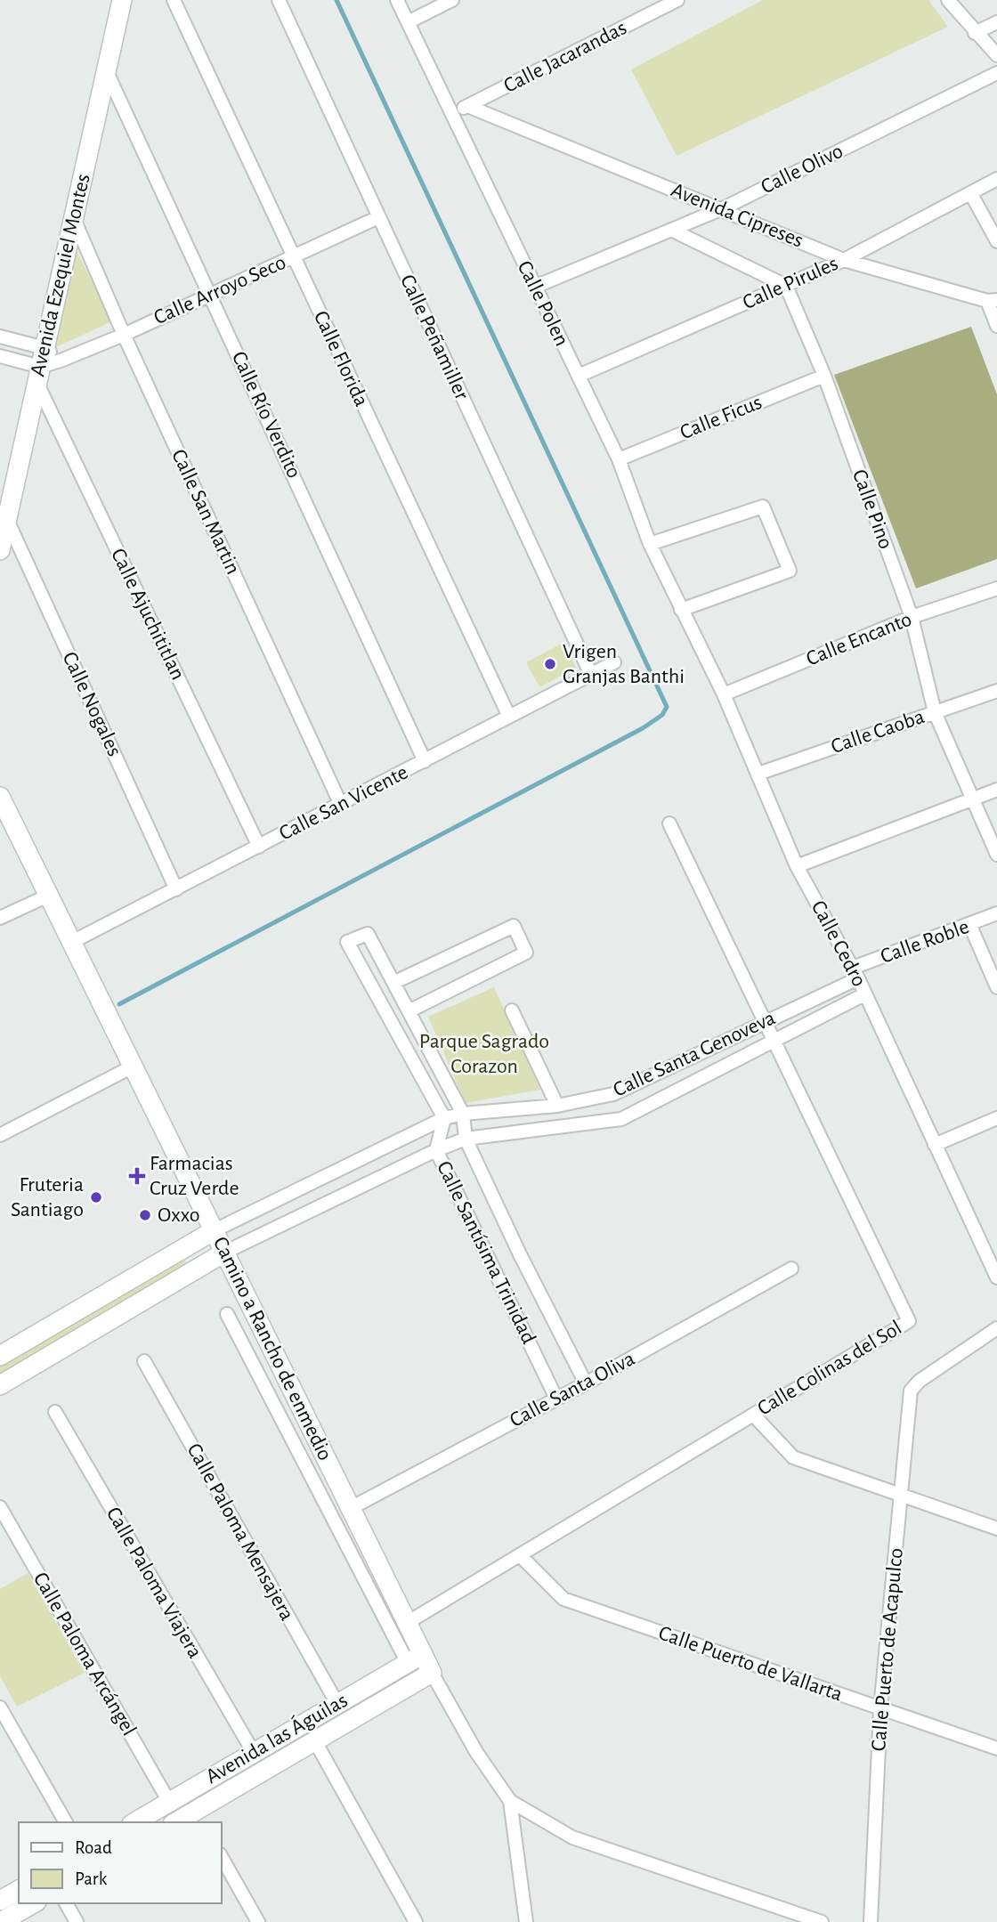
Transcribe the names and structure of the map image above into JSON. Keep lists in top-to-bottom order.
{
  "streets": {
    "street": [
      "Calle Jacarandas",
      "Calle Olivo",
      "Avenida Cipreses",
      "Avenida Ezequiel Montes",
      "Calle Pirules",
      "Calle Arroyo Seco",
      "Calle Polen",
      "Calle Peñamiller",
      "Calle Florida",
      "Calle Río Verdito",
      "Calle Ficus",
      "Calle Pino",
      "Calle San Martin",
      "Calle Ajuchititlan",
      "Calle Encanto",
      "Calle Nogales",
      "Calle Caoba",
      "Calle San Vicente",
      "Calle Roble",
      "Calle Cedro",
      "Calle Santa Genoveva",
      "Calle Santísima Trinidad",
      "Camino a Rancho de enmedio",
      "Calle Colinas del Sol",
      "Calle Santa Oliva",
      "Calle Paloma Mensajera",
      "Calle Paloma Viajera",
      "Calle Puerto de Acapulco",
      "Calle Paloma Arcángel",
      "Calle Puerto de Vallarta",
      "Avenida las Águilas"
    ]
  },
  "crossings": [
    ["Calle Jacarandas", "Avenida Cipreses"],
    ["Calle Jacarandas", "Calle Polen"],
    ["Calle Olivo", "Avenida Cipreses"],
    ["Calle Olivo", "Calle Polen"],
    ["Avenida Cipreses", "Calle Pirules"],
    ["Avenida Ezequiel Montes", "Calle Arroyo Seco"],
    ["Avenida Ezequiel Montes", "Calle Río Verdito"],
    ["Avenida Ezequiel Montes", "Calle San Martin"],
    ["Avenida Ezequiel Montes", "Calle Ajuchititlan"],
    ["Avenida Ezequiel Montes", "Calle Nogales"],
    ["Calle Pirules", "Calle Polen"],
    ["Calle Pirules", "Calle Pino"],
    ["Calle Arroyo Seco", "Calle Peñamiller"],
    ["Calle Arroyo Seco", "Calle Florida"],
    ["Calle Arroyo Seco", "Calle Río Verdito"],
    ["Calle Arroyo Seco", "Calle San Martin"],
    ["Calle Arroyo Seco", "Calle Ajuchititlan"],
    ["Calle Polen", "Calle Ficus"],
    ["Calle Polen", "Calle Cedro"],
    ["Calle Peñamiller", "Calle San Vicente"],
    ["Calle Florida", "Calle San Vicente"],
    ["Calle Río Verdito", "Calle San Vicente"],
    ["Calle Ficus", "Calle Pino"],
    ["Calle Pino", "Calle Encanto"],
    ["Calle Pino", "Calle Caoba"],
    ["Calle San Martin", "Calle San Vicente"],
    ["Calle Ajuchititlan", "Calle San Vicente"],
    ["Calle Encanto", "Calle Cedro"],
    ["Calle Nogales", "Calle San Vicente"],
    ["Calle Caoba", "Calle Cedro"],
    ["Calle San Vicente", "Camino a Rancho de enmedio"],
    ["Calle Roble", "Calle Cedro"],
    ["Calle Roble", "Calle Santa Genoveva"],
    ["Calle Cedro", "Calle Santa Genoveva"],
    ["Calle Santa Genoveva", "Calle Santísima Trinidad"],
    ["Calle Santa Genoveva", "Camino a Rancho de enmedio"],
    ["Calle Santa Genoveva", "Calle Colinas del Sol"],
    ["Calle Santísima Trinidad", "Calle Santa Oliva"],
    ["Camino a Rancho de enmedio", "Calle Colinas del Sol"],
    ["Camino a Rancho de enmedio", "Calle Santa Oliva"],
    ["Camino a Rancho de enmedio", "Avenida las Águilas"],
    ["Calle Colinas del Sol", "Calle Puerto de Vallarta"],
    ["Calle Paloma Mensajera", "Avenida las Águilas"],
    ["Calle Paloma Viajera", "Avenida las Águilas"],
    ["Calle Puerto de Acapulco", "Calle Puerto de Vallarta"],
    ["Calle Paloma Arcángel", "Avenida las Águilas"]
  ],
  "parks": ["Parque Sagrado Corazon"],
  "places": {
    "other": ["Vrigen Granjas Banthi", "Fruteria Santiago", "Oxxo"],
    "health": ["Farmacias Cruz Verde"]
  },
  "legend": ["Road", "Park"]
}
